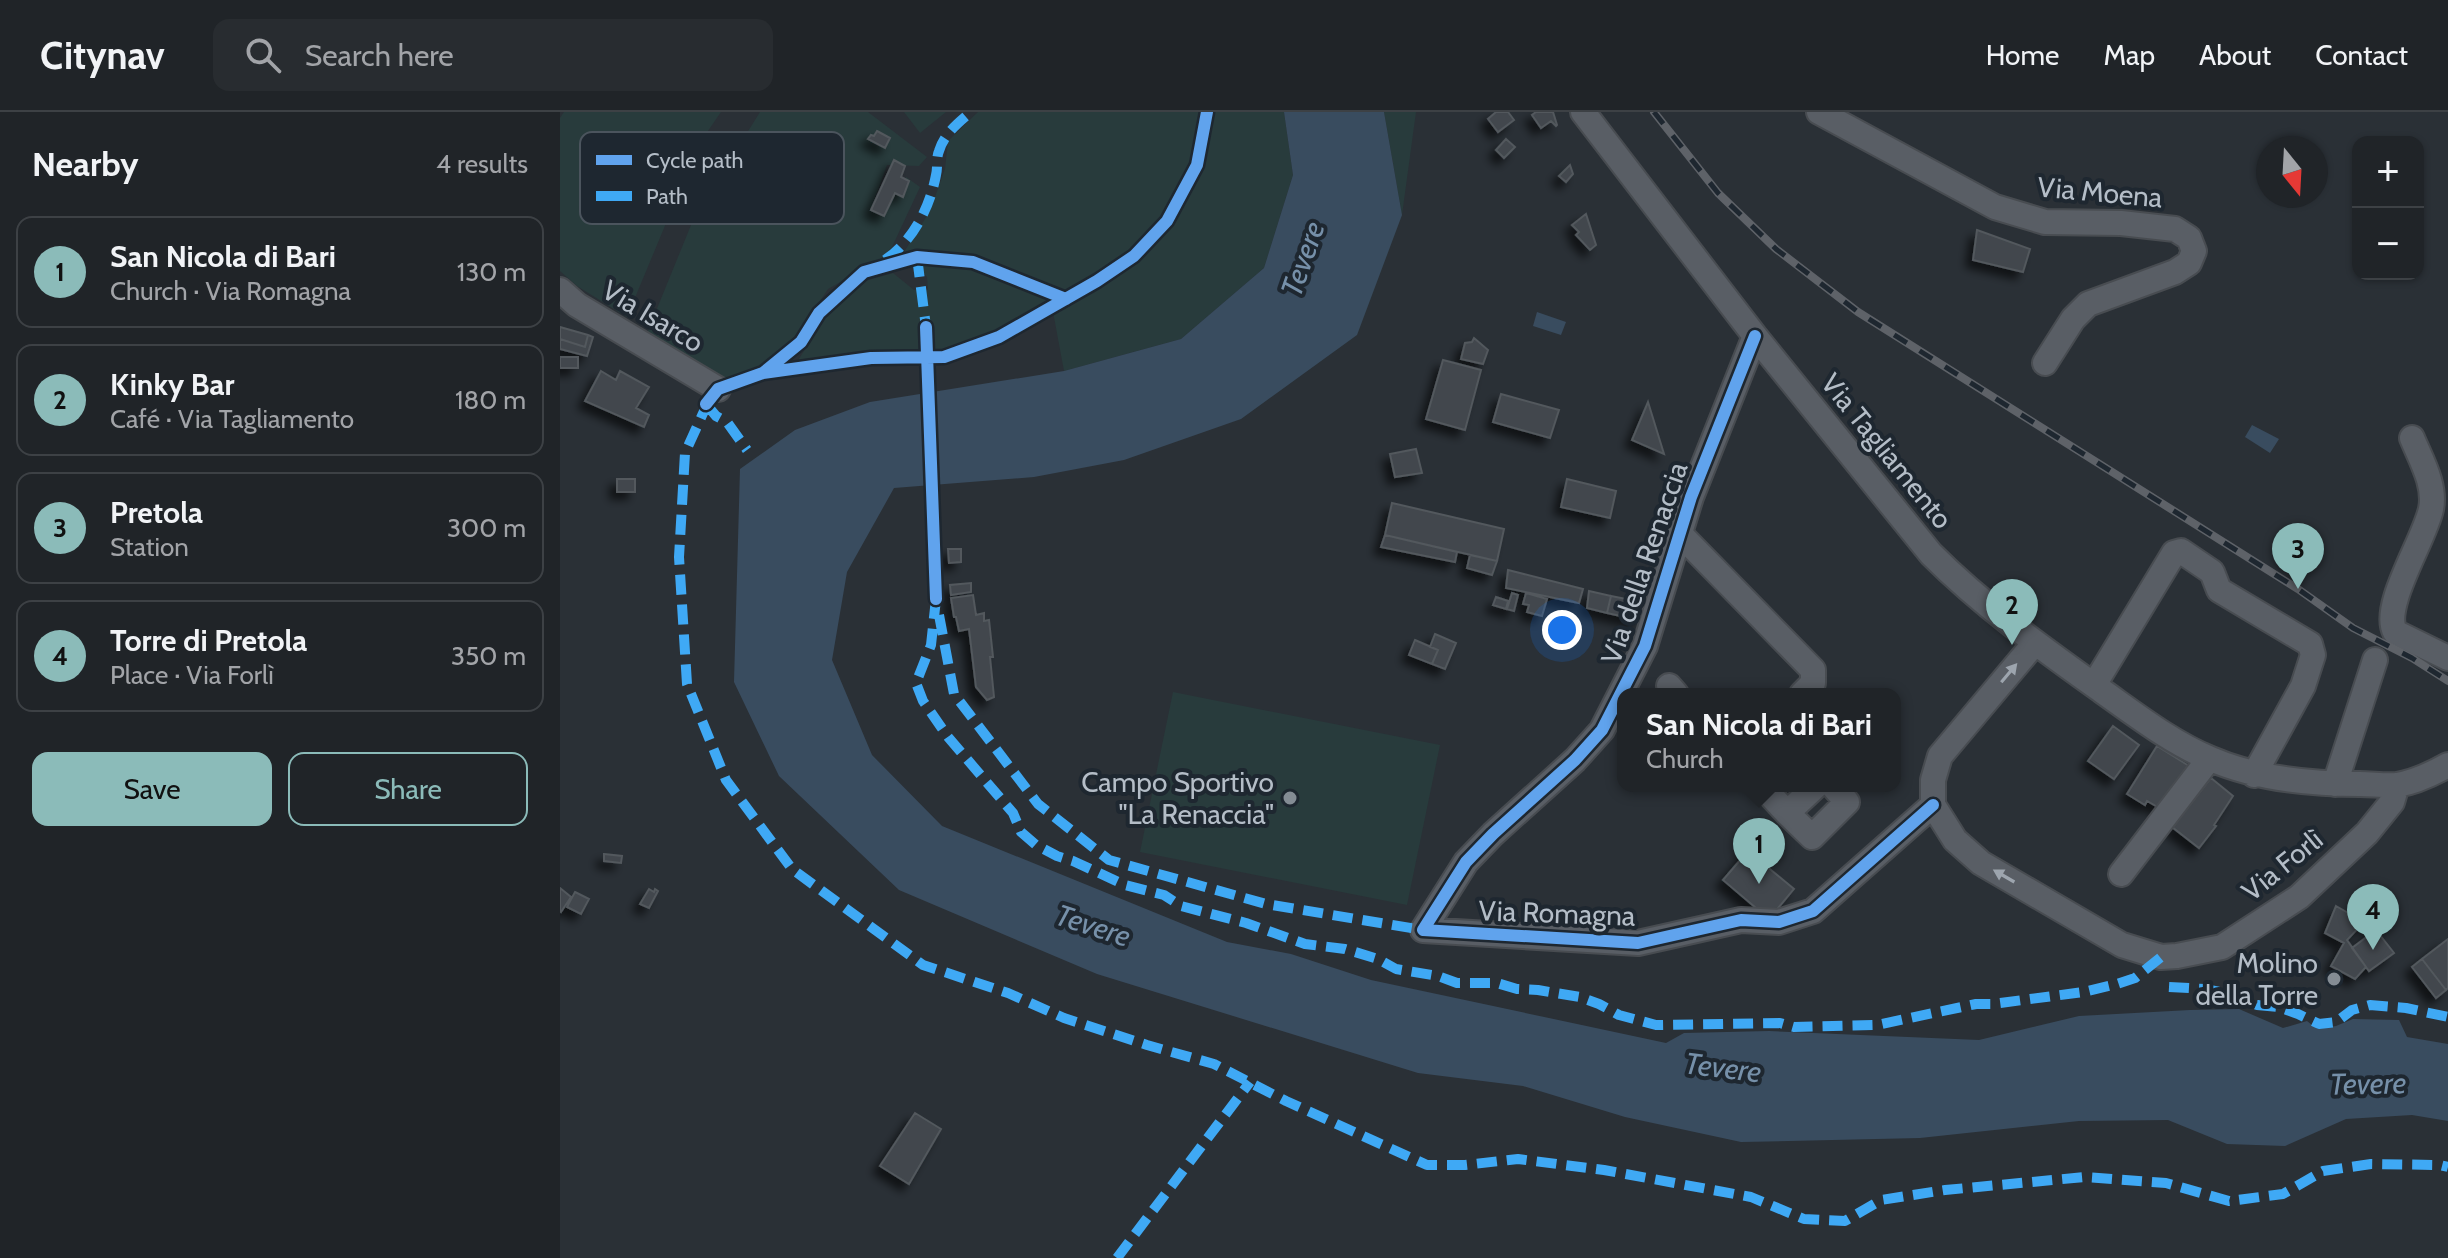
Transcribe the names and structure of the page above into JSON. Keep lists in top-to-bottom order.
{
  "streets": {
    "street": [
      "Via Moena",
      "Via Isarco",
      "Via Tagliamento",
      "Via della Renaccia",
      "Via Forlì",
      "Via Romagna"
    ]
  },
  "crossings": [
    ["Via Tagliamento", "Via della Renaccia"],
    ["Via Tagliamento", "Via Forlì"],
    ["Via della Renaccia", "Via Romagna"],
    ["Via Forlì", "Via Romagna"]
  ],
  "water": ["Tevere"],
  "places": ["Campo Sportivo \"La Renaccia\"", "Molino della Torre"],
  "legend": ["Cycle path", "Path"],
  "north": "bottom",
  "page": {
    "header": "Citynav",
    "search": "Search here",
    "nav": [
      "Home",
      "Map",
      "About",
      "Contact"
    ],
    "heading": ["Nearby", "4 results"],
    "map_buttons": ["+", "−"],
    "list": [
      {
        "mark": "1",
        "name": "San Nicola di Bari",
        "note": "Church · Via Romagna",
        "value": "130 m"
      },
      {
        "mark": "2",
        "name": "Kinky Bar",
        "note": "Café · Via Tagliamento",
        "value": "180 m"
      },
      {
        "mark": "3",
        "name": "Pretola",
        "note": "Station",
        "value": "300 m"
      },
      {
        "mark": "4",
        "name": "Torre di Pretola",
        "note": "Place · Via Forlì",
        "value": "350 m"
      }
    ],
    "pins": [
      "3",
      "2",
      "1",
      "4"
    ],
    "popup": ["San Nicola di Bari", "Church"],
    "buttons": ["Save", "Share"]
  }
}
